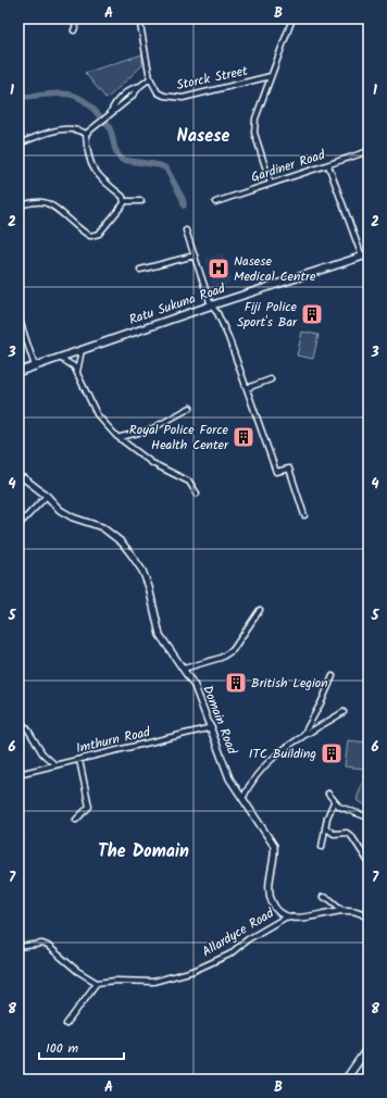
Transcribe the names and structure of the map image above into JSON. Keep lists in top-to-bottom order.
{
  "streets": {
    "main road": ["Ratu Sukuna Road"],
    "street": [
      "Storck Street",
      "Gardiner Road",
      "Domain Road",
      "Imthurn Road",
      "Allardyce Road"
    ]
  },
  "crossings": [
    ["Domain Road", "Imthurn Road"],
    ["Domain Road", "Allardyce Road"]
  ],
  "districts": ["Nasese", "The Domain"],
  "places": {
    "hospital": ["Nasese Medical Centre"],
    "building": [
      "Fiji Police Sport's Bar",
      "Royal Police Force Health Center",
      "British Legion",
      "ITC Building"
    ]
  },
  "scale_bar": "100 m",
  "grid": {
    "columns": ["A", "B"],
    "rows": [
      "1",
      "2",
      "3",
      "4",
      "5",
      "6",
      "7",
      "8"
    ]
  }
}
